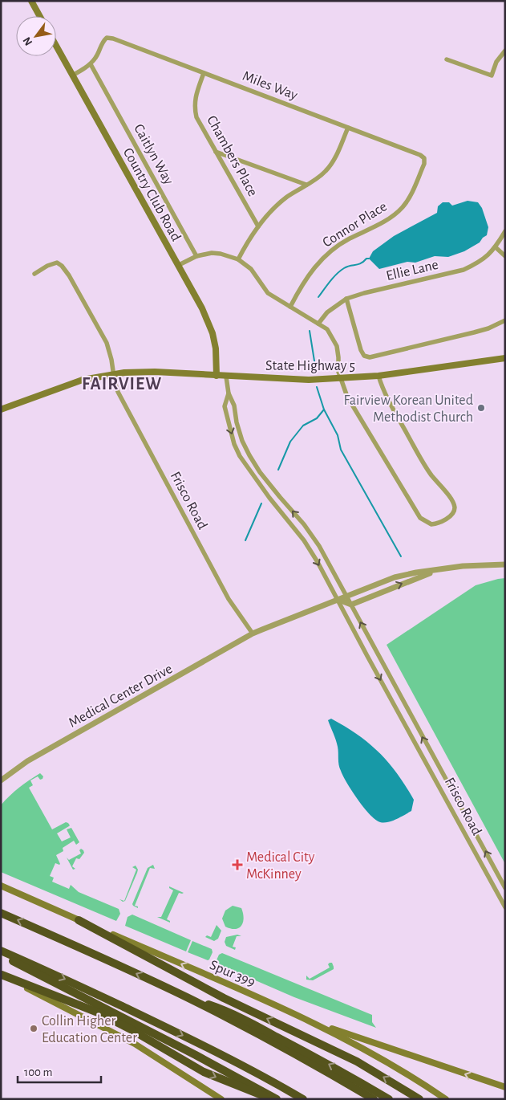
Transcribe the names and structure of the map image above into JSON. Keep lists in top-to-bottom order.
{
  "streets": {
    "main road": ["Country Club Road", "State Highway 5", "Spur 399"],
    "street": [
      "Miles Way",
      "Caitlyn Way",
      "Chambers Place",
      "Connor Place",
      "Ellie Lane",
      "Frisco Road",
      "Medical Center Drive"
    ]
  },
  "crossings": [
    ["Miles Way", "Caitlyn Way"],
    ["Miles Way", "Chambers Place"],
    ["Miles Way", "Connor Place"],
    ["Country Club Road", "State Highway 5"],
    ["State Highway 5", "Frisco Road"],
    ["Frisco Road", "Medical Center Drive"]
  ],
  "one_way": ["Spur 399"],
  "districts": ["FAIRVIEW"],
  "places": {
    "other": ["Fairview Korean United Methodist Church", "Collin Higher Education Center"],
    "health": ["Medical City McKinney"]
  },
  "scale_bar": "100 m",
  "north": "bottom left"
}
